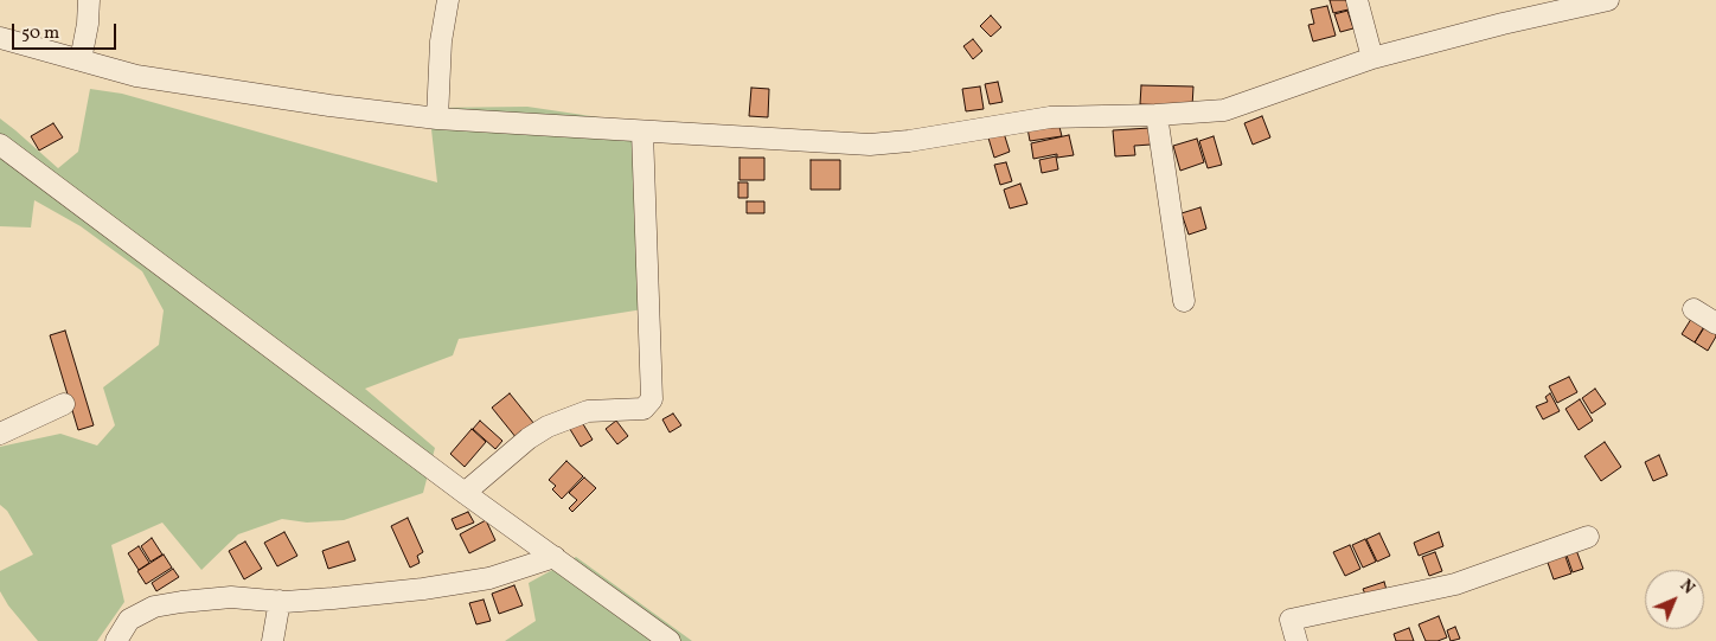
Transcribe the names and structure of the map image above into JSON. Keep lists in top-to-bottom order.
{
  "scale_bar": "50 m",
  "north": "top right"
}
